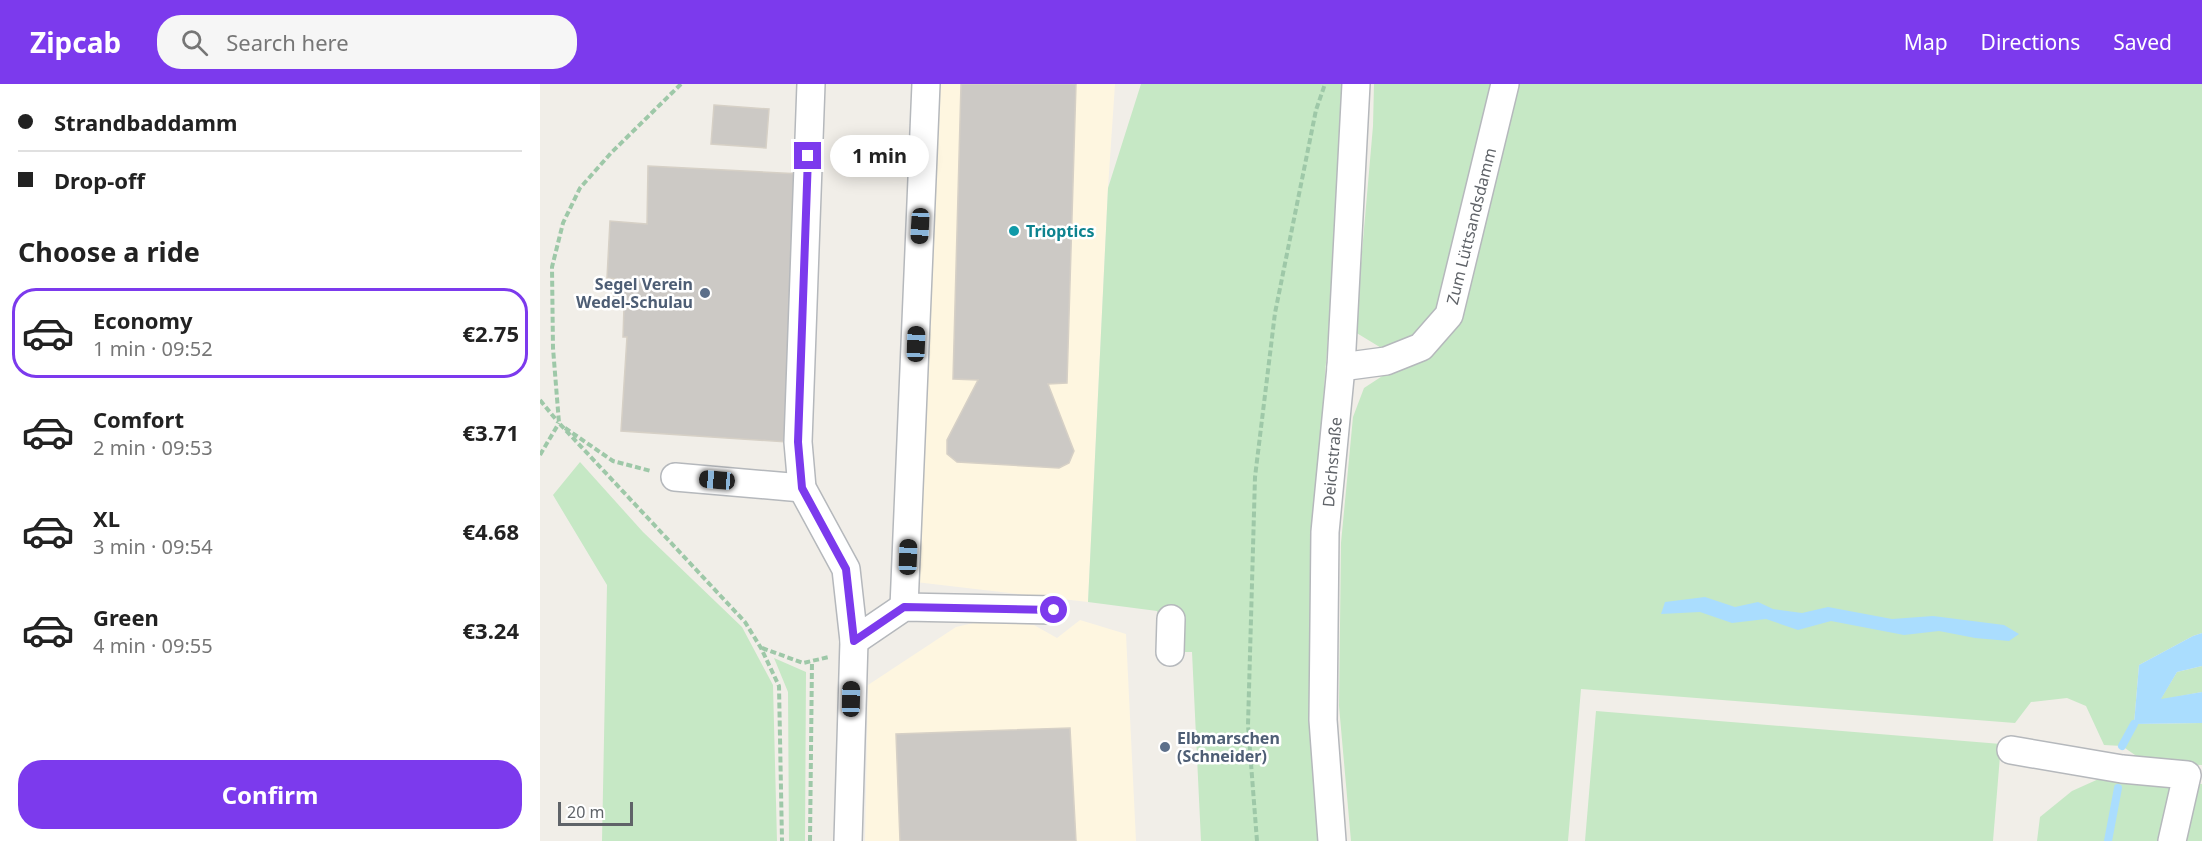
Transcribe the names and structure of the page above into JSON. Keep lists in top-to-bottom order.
{
  "streets": {
    "street": ["Zum Lüttsandsdamm", "Deichstraße"]
  },
  "crossings": [
    ["Zum Lüttsandsdamm", "Deichstraße"]
  ],
  "places": ["Trioptics", "Segel Verein Wedel-Schulau", "Elbmarschen (Schneider)"],
  "scale_bar": "20 m",
  "page": {
    "header": "Zipcab",
    "search": "Search here",
    "nav": ["Map", "Directions", "Saved"],
    "banner": ["Strandbaddamm", "Drop-off"],
    "bubble": "1 min",
    "heading": "Choose a ride",
    "list": [
      {
        "name": "Economy",
        "note": "1 min · 09:52",
        "value": "€2.75"
      },
      {
        "name": "Comfort",
        "note": "2 min · 09:53",
        "value": "€3.71"
      },
      {
        "name": "XL",
        "note": "3 min · 09:54",
        "value": "€4.68"
      },
      {
        "name": "Green",
        "note": "4 min · 09:55",
        "value": "€3.24"
      }
    ],
    "buttons": "Confirm",
    "scale": "20 m"
  }
}
